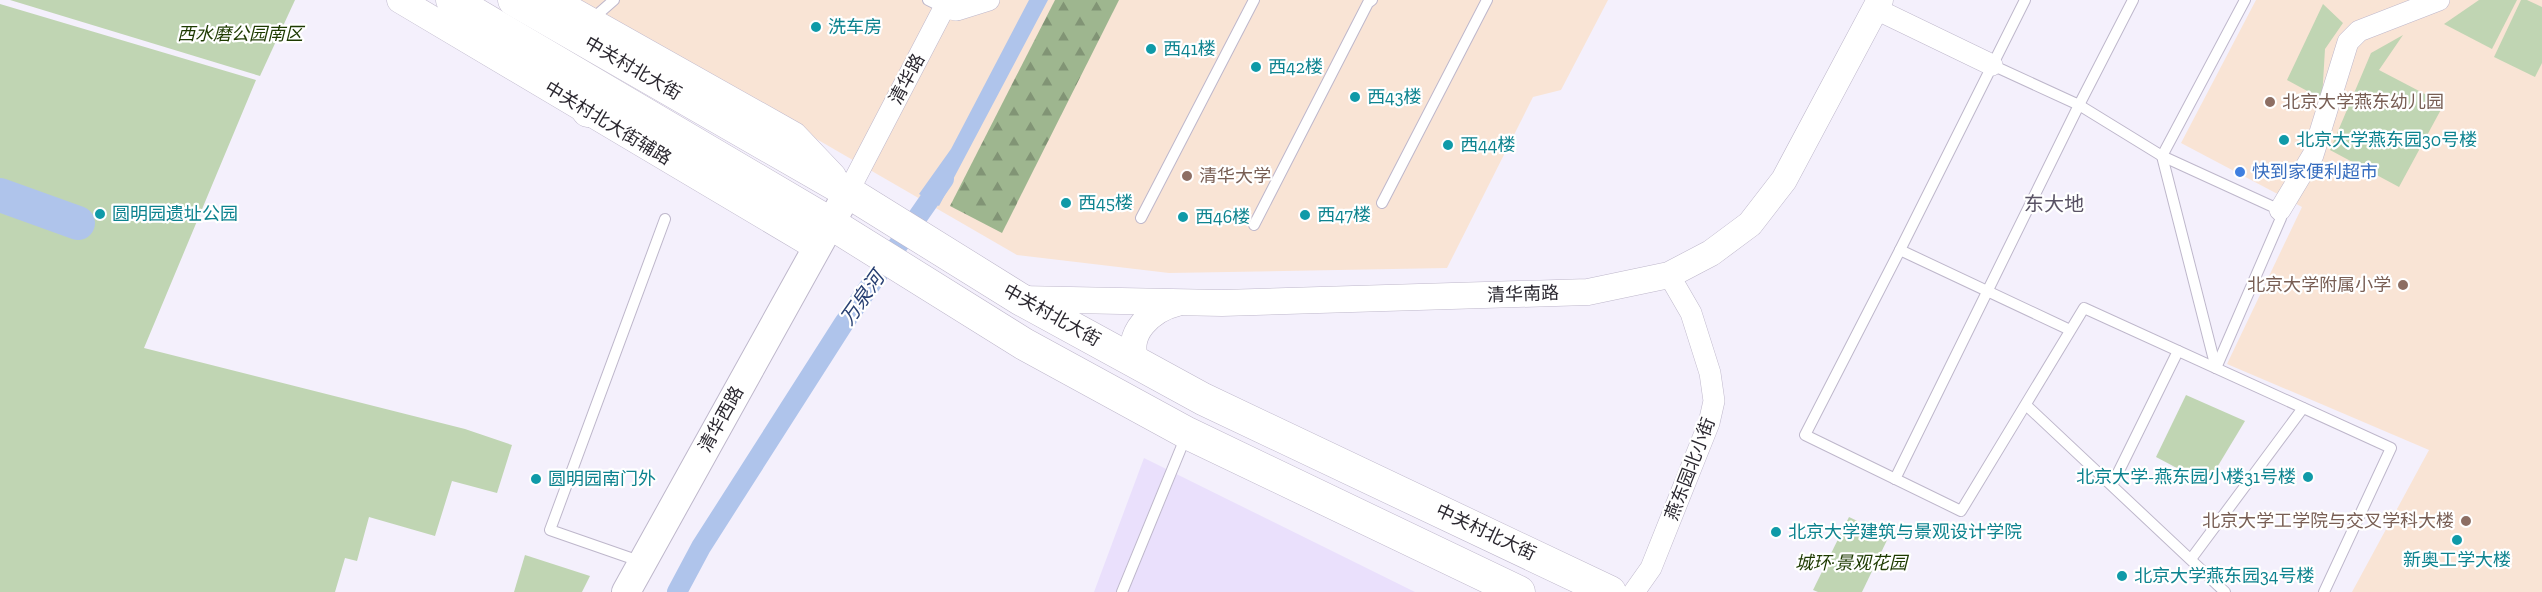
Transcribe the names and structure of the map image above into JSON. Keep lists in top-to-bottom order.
{
  "streets": {
    "main road": ["中关村北大街", "清华西路"],
    "street": [
      "清华路",
      "中关村北大街辅路",
      "清华南路",
      "燕东园北小街"
    ]
  },
  "crossings": [
    ["中关村北大街", "清华路"],
    ["中关村北大街", "中关村北大街辅路"],
    ["中关村北大街", "清华南路"],
    ["中关村北大街", "清华西路"],
    ["清华路", "清华西路"],
    ["中关村北大街辅路", "清华西路"],
    ["清华南路", "燕东园北小街"]
  ],
  "districts": ["东大地"],
  "water": ["万泉河"],
  "parks": ["西水磨公园南区", "城环·景观花园"],
  "places": [
    "洗车房",
    "西41楼",
    "西42楼",
    "西43楼",
    "北京大学燕东幼儿园",
    "北京大学燕东园30号楼",
    "西44楼",
    "快到家便利超市",
    "清华大学",
    "西45楼",
    "圆明园遗址公园",
    "西47楼",
    "西46楼",
    "北京大学附属小学",
    "北京大学-燕东园小楼31号楼",
    "圆明园南门外",
    "北京大学工学院与交叉学科大楼",
    "北京大学建筑与景观设计学院",
    "新奥工学大楼",
    "北京大学燕东园34号楼"
  ]
}
